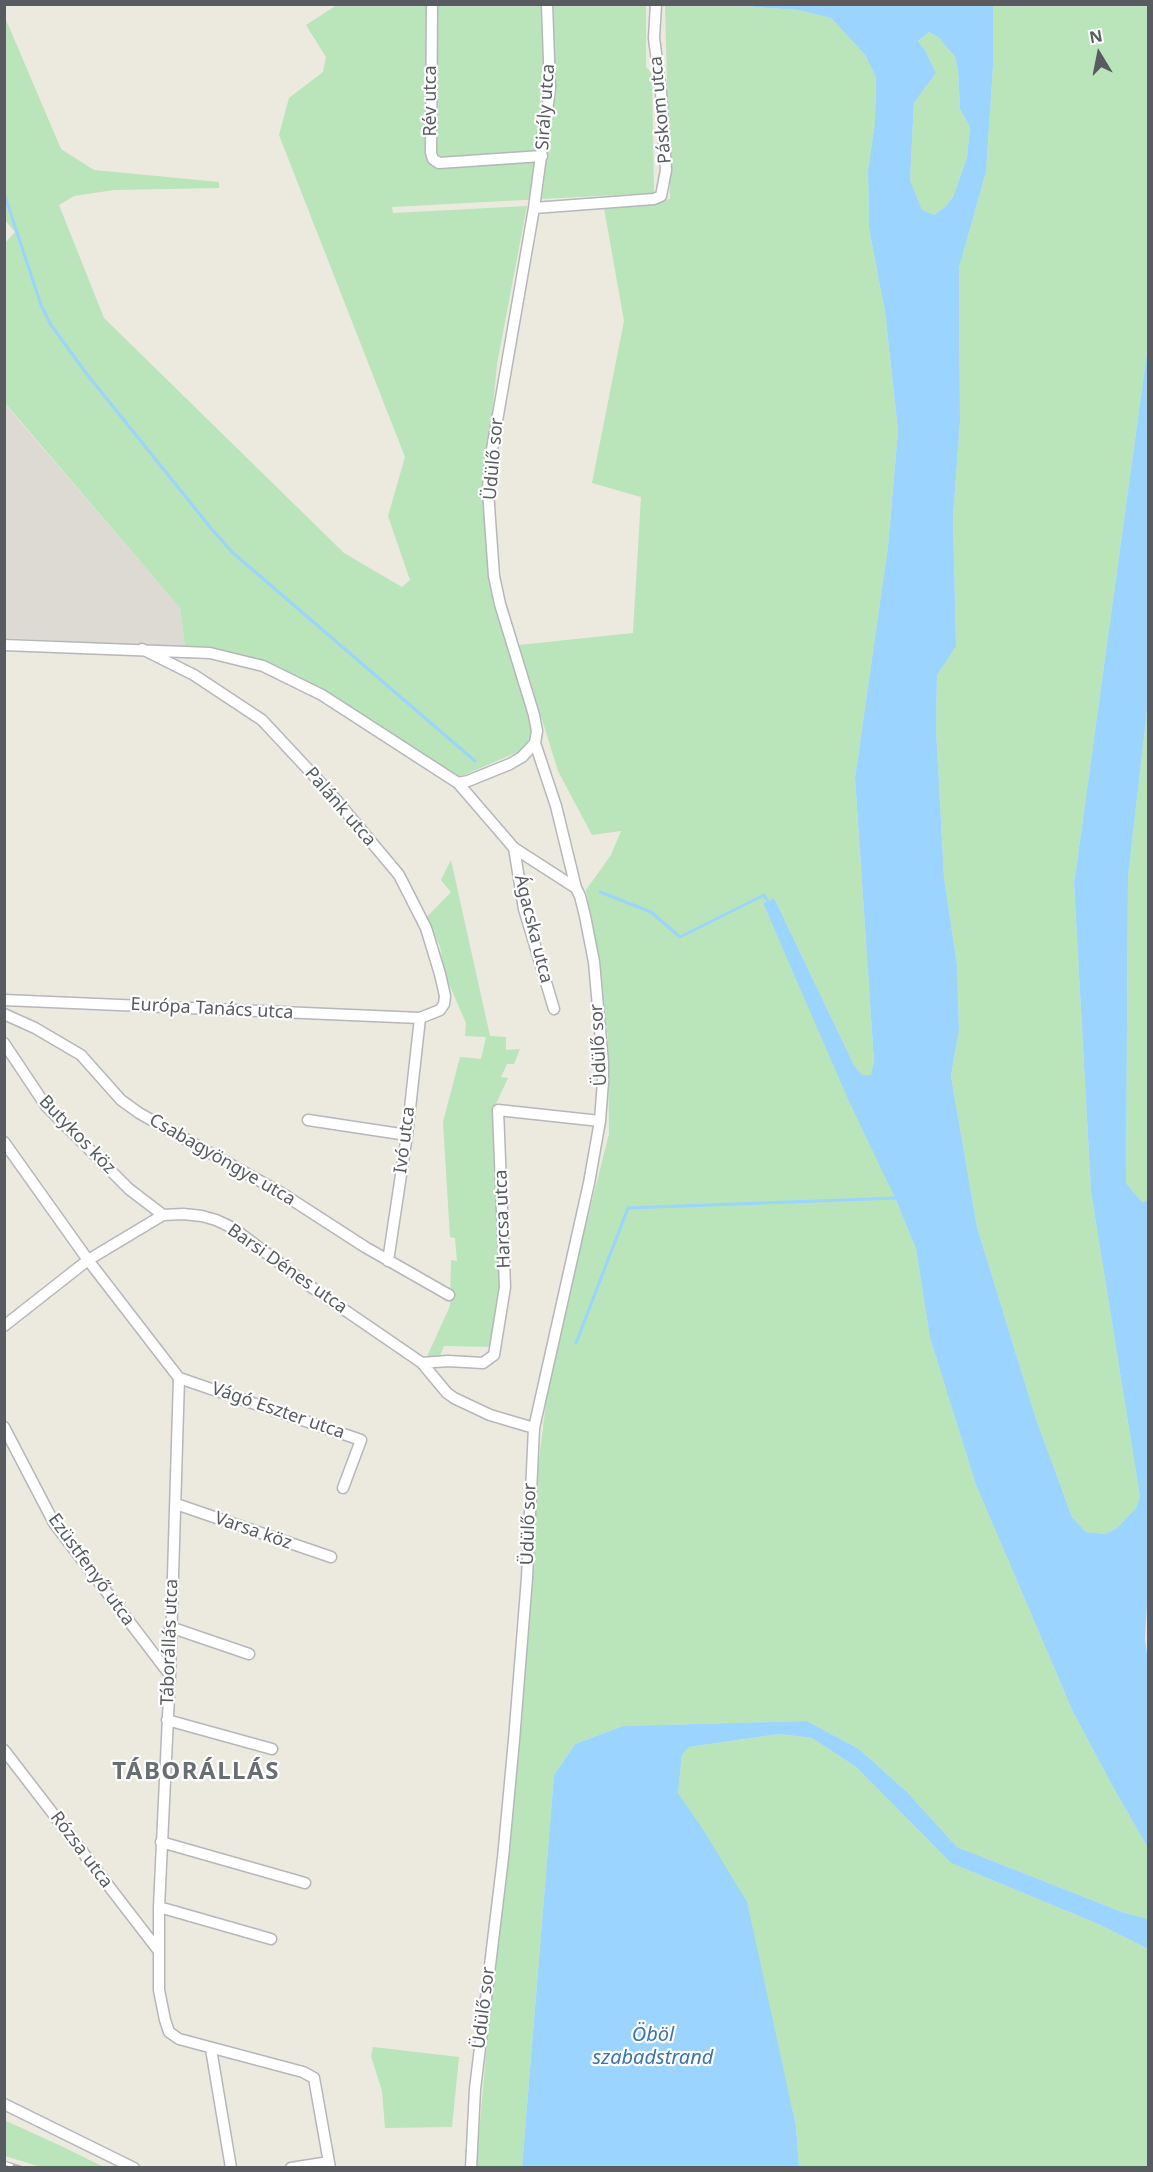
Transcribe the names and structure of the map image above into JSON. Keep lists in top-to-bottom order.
{
  "streets": {
    "street": [
      "Rév utca",
      "Sirály utca",
      "Páskom utca",
      "Üdülő sor",
      "Palánk utca",
      "Ágacska utca",
      "Európa Tanács utca",
      "Butykos köz",
      "Ivó utca",
      "Csabagyöngye utca",
      "Harcsa utca",
      "Barsi Dénes utca",
      "Vágó Eszter utca",
      "Varsa köz",
      "Ezüstfenyő utca",
      "Táborállás utca",
      "Rózsa utca"
    ]
  },
  "crossings": [
    ["Rév utca", "Sirály utca"],
    ["Sirály utca", "Páskom utca"],
    ["Sirály utca", "Üdülő sor"],
    ["Páskom utca", "Üdülő sor"],
    ["Üdülő sor", "Harcsa utca"],
    ["Üdülő sor", "Barsi Dénes utca"],
    ["Palánk utca", "Európa Tanács utca"],
    ["Palánk utca", "Ivó utca"],
    ["Európa Tanács utca", "Ivó utca"],
    ["Butykos köz", "Barsi Dénes utca"],
    ["Ivó utca", "Csabagyöngye utca"],
    ["Harcsa utca", "Barsi Dénes utca"],
    ["Vágó Eszter utca", "Táborállás utca"],
    ["Varsa köz", "Táborállás utca"],
    ["Ezüstfenyő utca", "Táborállás utca"],
    ["Táborállás utca", "Rózsa utca"]
  ],
  "districts": ["TÁBORÁLLÁS"],
  "water": ["Öböl szabadstrand"],
  "north": "top"
}
